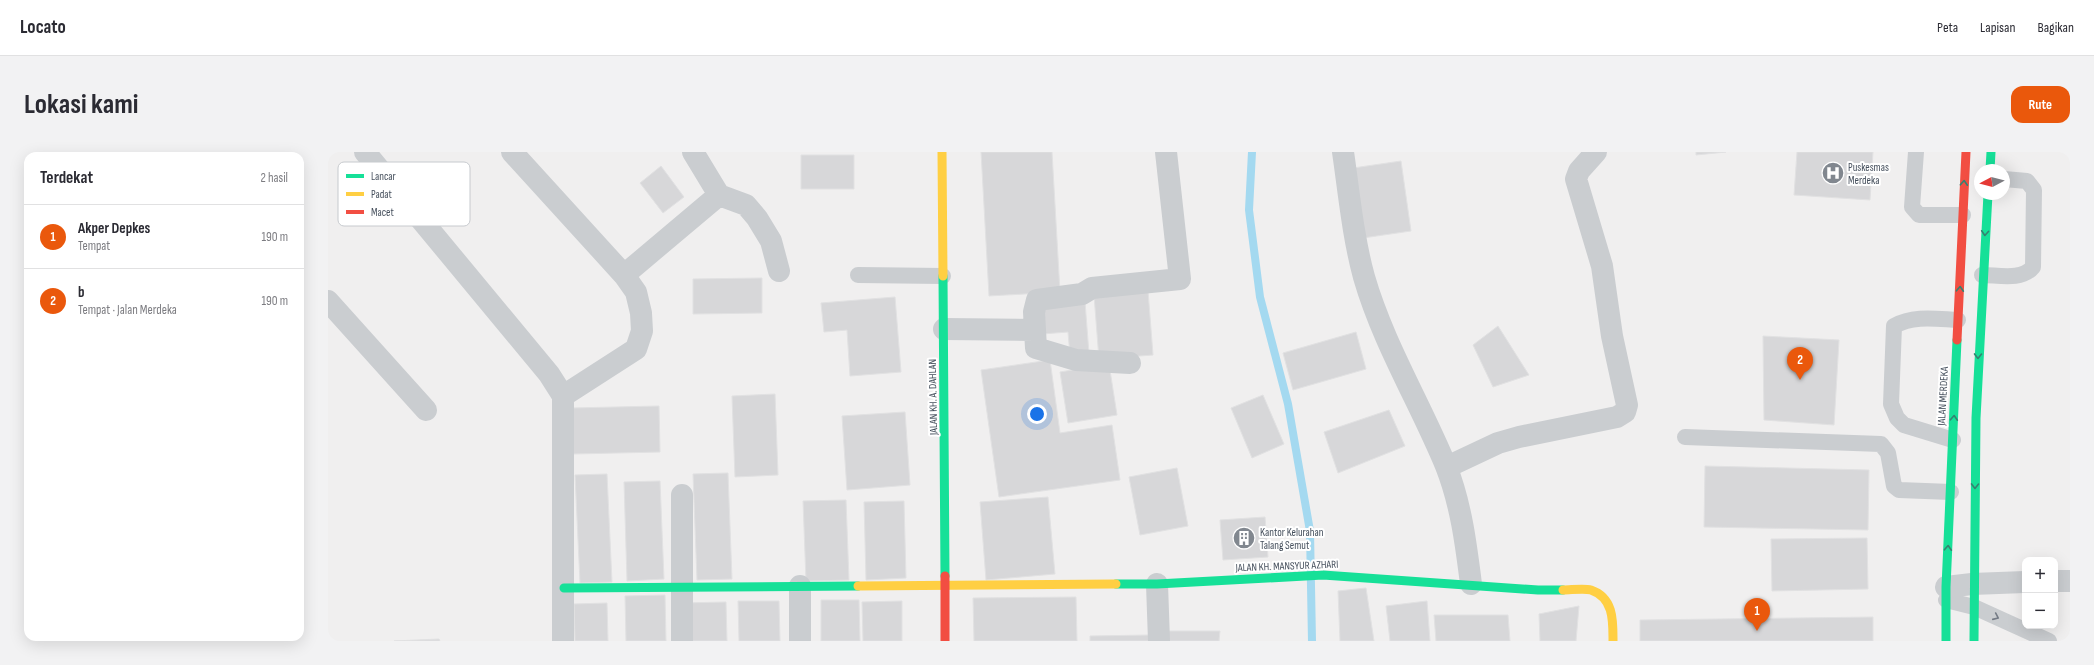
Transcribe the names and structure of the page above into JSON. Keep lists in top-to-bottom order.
{
  "streets": {
    "street": ["JALAN MERDEKA", "JALAN KH. A. DAHLAN", "JALAN KH. MANSYUR AZHARI"]
  },
  "crossings": [
    ["JALAN KH. A. DAHLAN", "JALAN KH. MANSYUR AZHARI"]
  ],
  "places": {
    "hospital": ["Puskesmas Merdeka"],
    "building": ["Kantor Kelurahan Talang Semut"]
  },
  "legend": ["Lancar", "Padat", "Macet"],
  "north": "left",
  "page": {
    "header": "Locato",
    "nav": ["Peta", "Lapisan", "Bagikan"],
    "buttons": "Rute",
    "title": "Lokasi kami",
    "heading": ["Terdekat", "2 hasil"],
    "list": [
      {
        "mark": "1",
        "name": "Akper Depkes",
        "note": "Tempat",
        "value": "190 m"
      },
      {
        "mark": "2",
        "name": "b",
        "note": "Tempat · Jalan Merdeka",
        "value": "190 m"
      }
    ],
    "pins": ["2", "1"],
    "map_buttons": ["+", "−"]
  }
}
